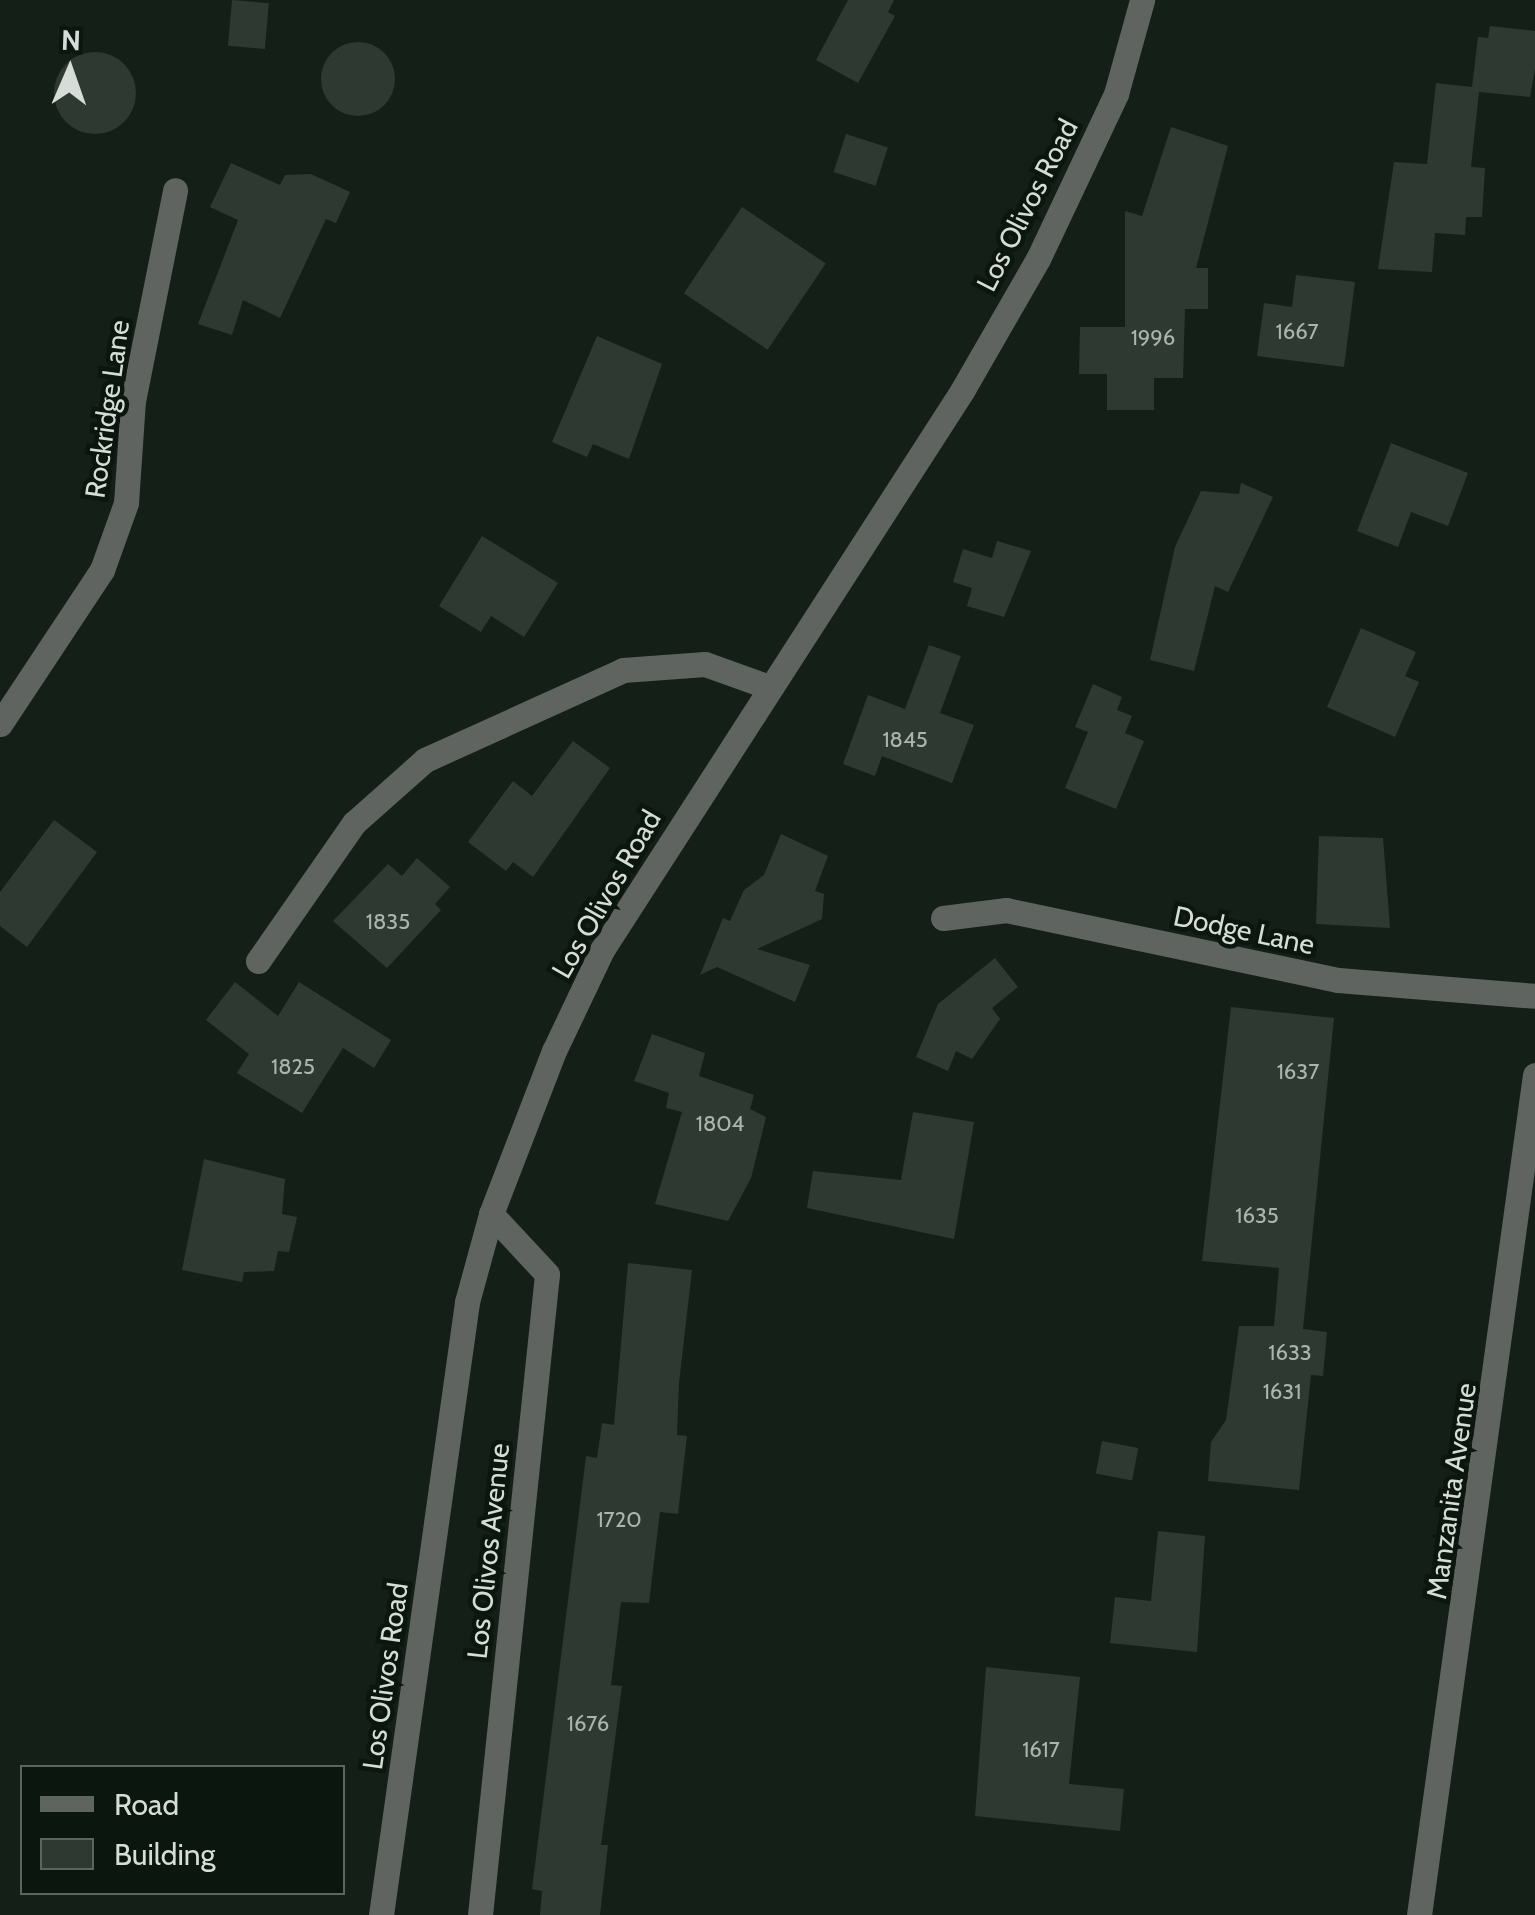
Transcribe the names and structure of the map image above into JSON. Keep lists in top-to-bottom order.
{
  "streets": {
    "street": [
      "Los Olivos Road",
      "Rockridge Lane",
      "Dodge Lane",
      "Manzanita Avenue",
      "Los Olivos Avenue"
    ]
  },
  "crossings": [
    ["Los Olivos Road", "Los Olivos Avenue"]
  ],
  "house_numbers": [
    "1667",
    "1996",
    "1845",
    "1835",
    "1825",
    "1637",
    "1804",
    "1635",
    "1633",
    "1631",
    "1720",
    "1676",
    "1617"
  ],
  "legend": ["Road", "Building"],
  "north": "top"
}
